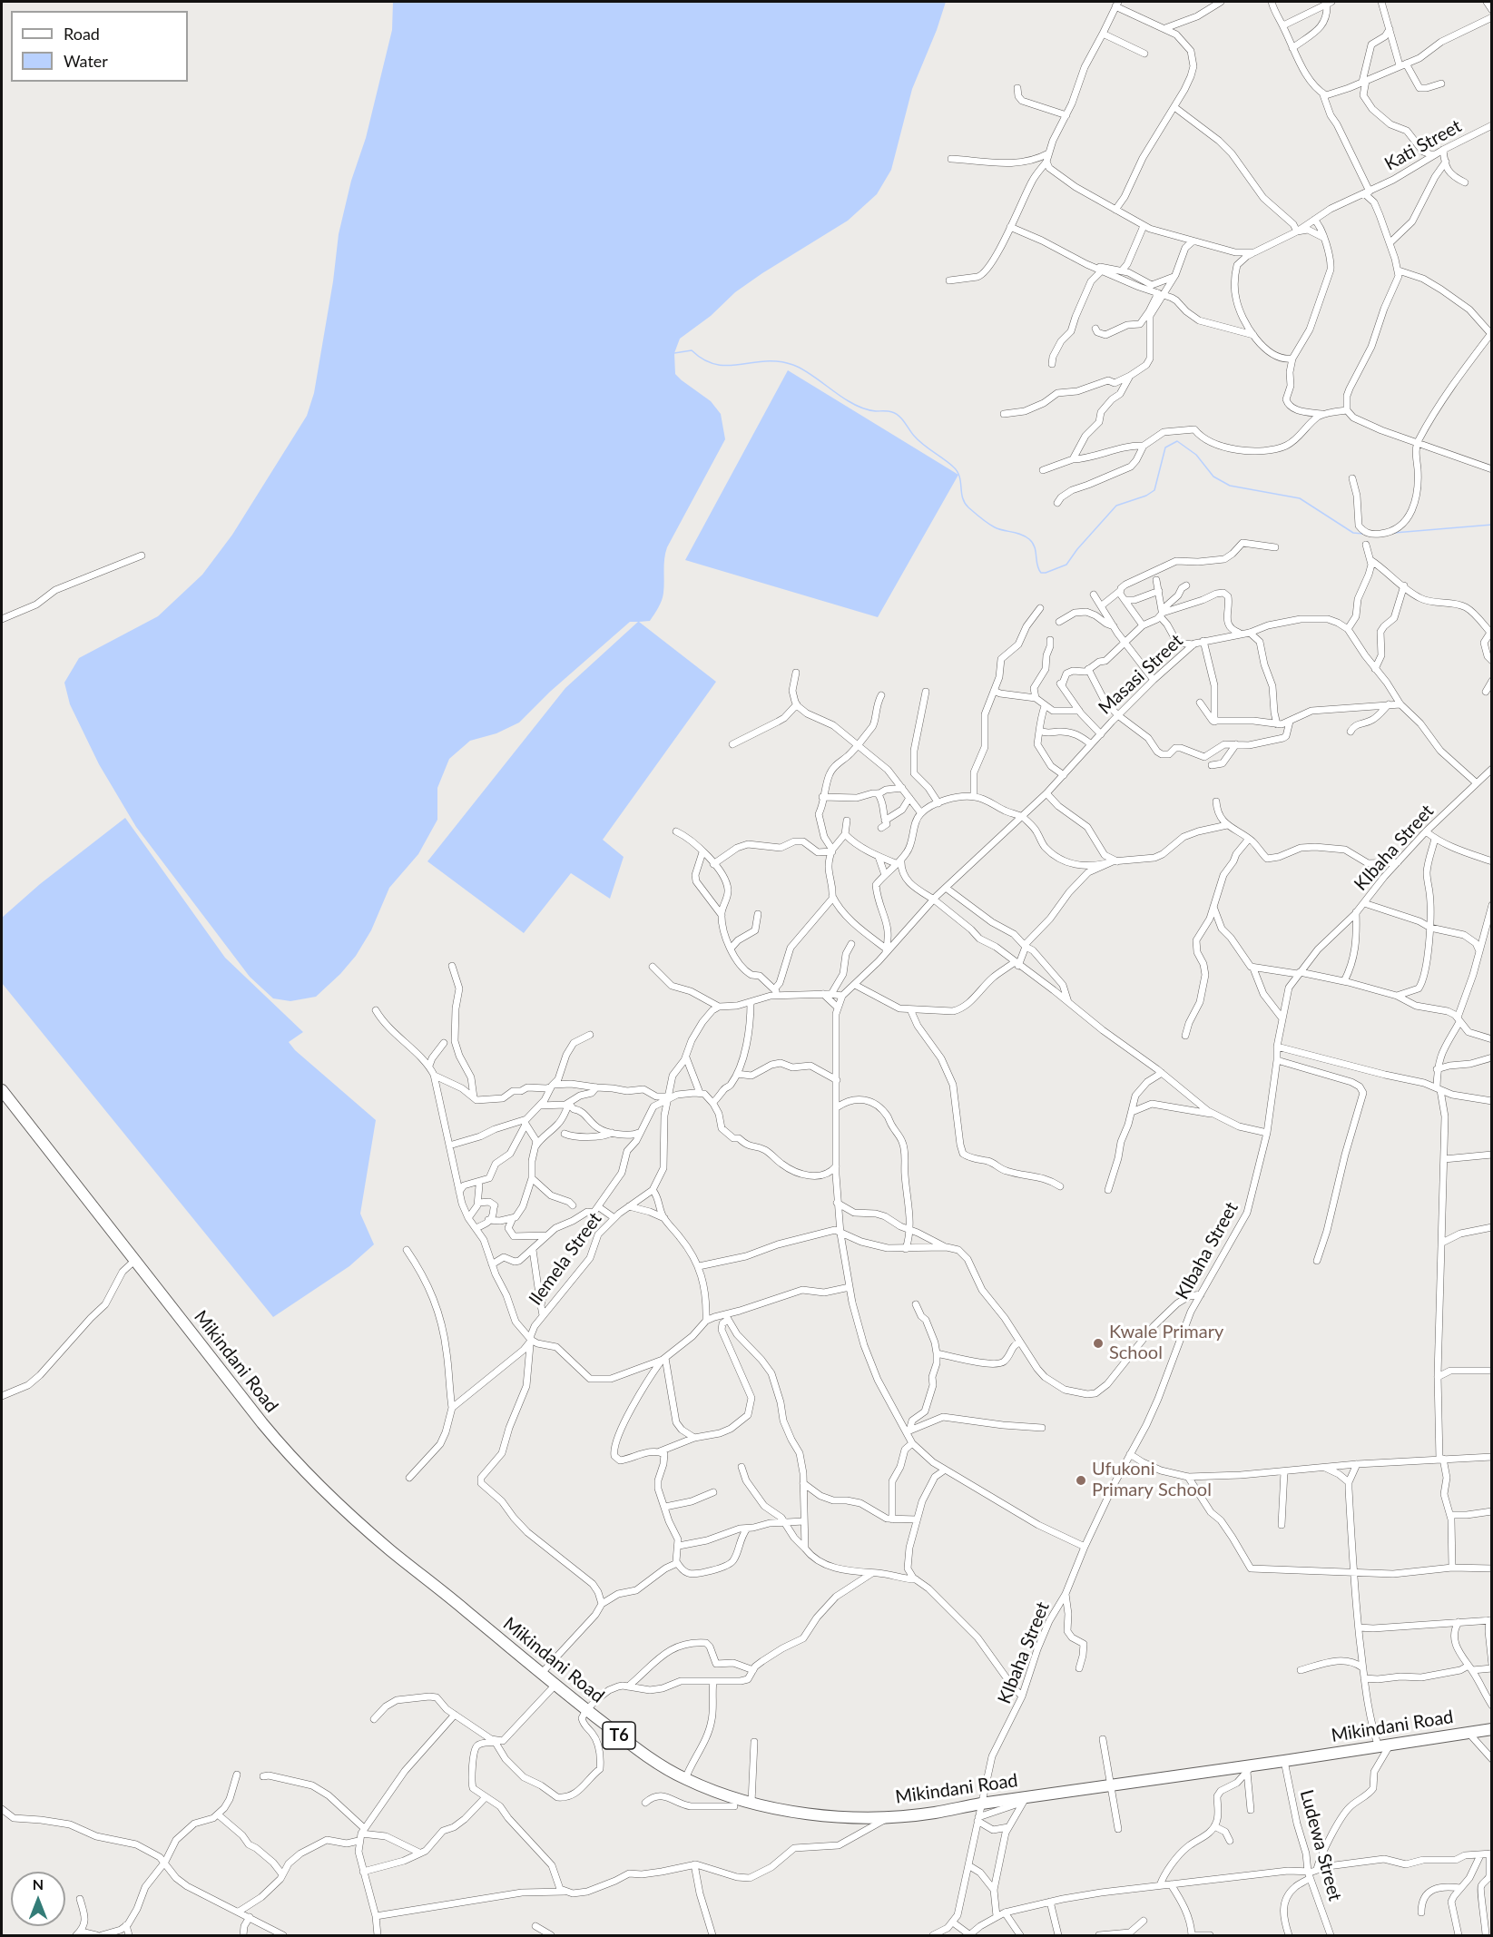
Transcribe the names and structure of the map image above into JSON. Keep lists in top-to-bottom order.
{
  "streets": {
    "highway": ["Mikindani Road", "T6"],
    "street": [
      "Kati Street",
      "Masasi Street",
      "KIbaha Street",
      "Ilemela Street",
      "Ludewa Street"
    ]
  },
  "crossings": [
    ["KIbaha Street", "Mikindani Road"],
    ["Mikindani Road", "Ludewa Street"]
  ],
  "places": ["Kwale Primary School", "Ufukoni Primary School"],
  "legend": ["Road", "Water"],
  "north": "top"
}
